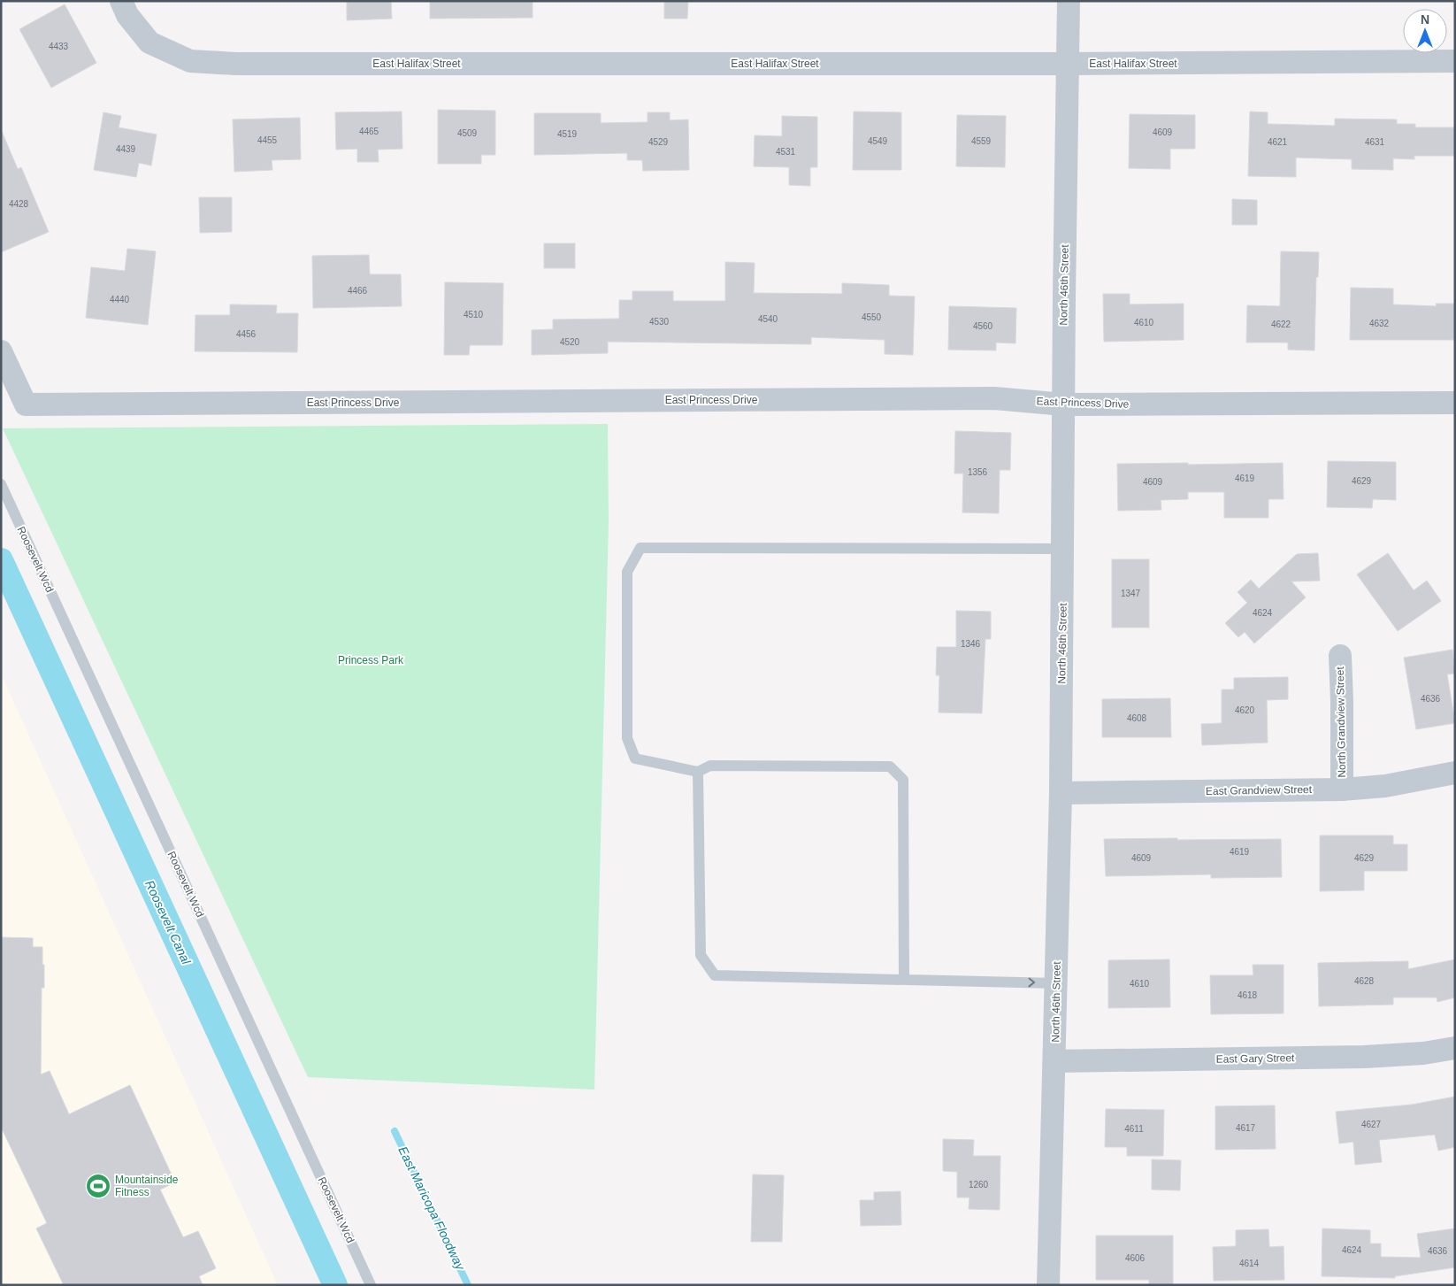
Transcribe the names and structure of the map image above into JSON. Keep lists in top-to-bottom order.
{
  "streets": {
    "street": [
      "East Halifax Street",
      "North 46th Street",
      "East Princess Drive",
      "North Grandview Street",
      "East Grandview Street",
      "East Gary Street"
    ],
    "lane": ["Roosevelt Wcd"]
  },
  "crossings": [
    ["East Halifax Street", "North 46th Street"],
    ["North 46th Street", "East Princess Drive"],
    ["North 46th Street", "East Grandview Street"],
    ["North 46th Street", "East Gary Street"],
    ["North Grandview Street", "East Grandview Street"]
  ],
  "water": ["Roosevelt Canal", "East Maricopa Floodway"],
  "parks": ["Princess Park"],
  "places": {
    "sports": ["Mountainside Fitness"]
  },
  "house_numbers": [
    "4433",
    "4465",
    "4609",
    "4509",
    "4519",
    "4455",
    "4549",
    "4559",
    "4529",
    "4621",
    "4631",
    "4439",
    "4531",
    "4428",
    "4466",
    "4440",
    "4510",
    "4550",
    "4540",
    "4530",
    "4610",
    "4632",
    "4622",
    "4560",
    "4456",
    "4520",
    "1356",
    "4619",
    "4629",
    "4609",
    "1347",
    "4624",
    "1346",
    "4636",
    "4620",
    "4608",
    "4619",
    "4609",
    "4629",
    "4628",
    "4610",
    "4618",
    "4627",
    "4617",
    "4611",
    "1260",
    "4624",
    "4636",
    "4606",
    "4614"
  ],
  "north": "top"
}
